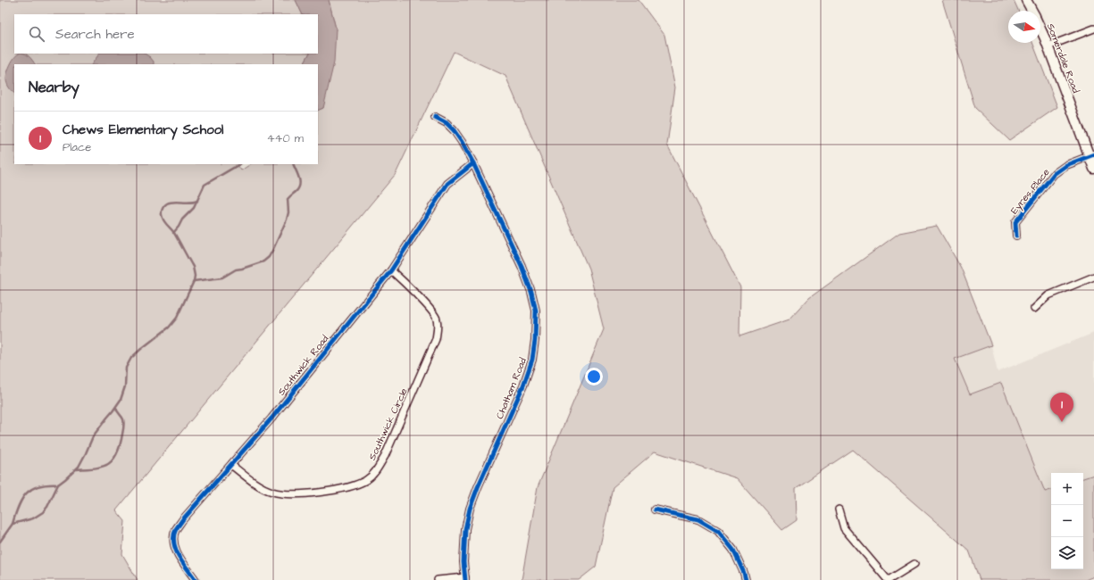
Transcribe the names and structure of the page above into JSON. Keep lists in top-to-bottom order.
{
  "streets": {
    "main road": ["Somerdale Road"],
    "street": [
      "Eyres Place",
      "Southwick Road",
      "Chatham Road",
      "Southwick Circle"
    ]
  },
  "crossings": [
    ["Somerdale Road", "Eyres Place"],
    ["Southwick Road", "Chatham Road"],
    ["Southwick Road", "Southwick Circle"]
  ],
  "north": "right",
  "page": {
    "search": "Search here",
    "heading": "Nearby",
    "list": [
      {
        "mark": "1",
        "name": "Chews Elementary School",
        "note": "Place",
        "value": "440 m"
      }
    ],
    "pins": "1",
    "map_buttons": ["+", "−"]
  }
}
